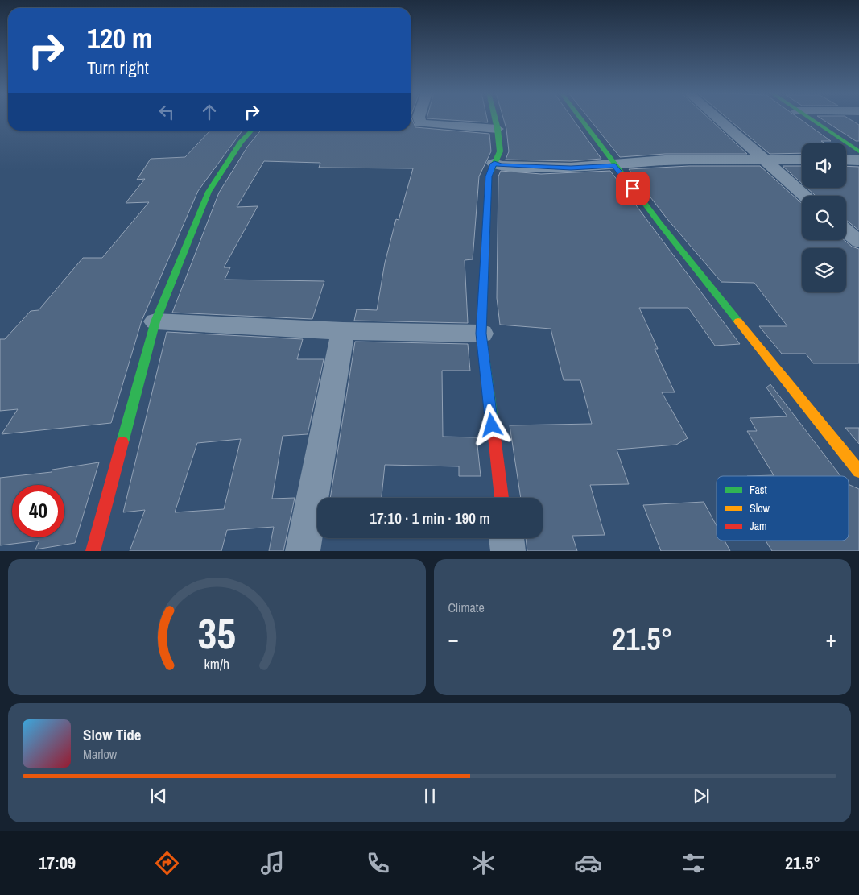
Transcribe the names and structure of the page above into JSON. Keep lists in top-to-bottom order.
{
  "legend": ["Fast", "Slow", "Jam"],
  "page": {
    "turn": ["120 m", "Turn right"],
    "limit": "40",
    "trip": "17:10 · 1 min · 190 m",
    "tile": "Climate",
    "heat": ["−", "21.5°", "+"],
    "song": ["Slow Tide", "Marlow"],
    "tabs": ["17:09", "21.5°"],
    "gauge": ["35", "km/h"]
  }
}
